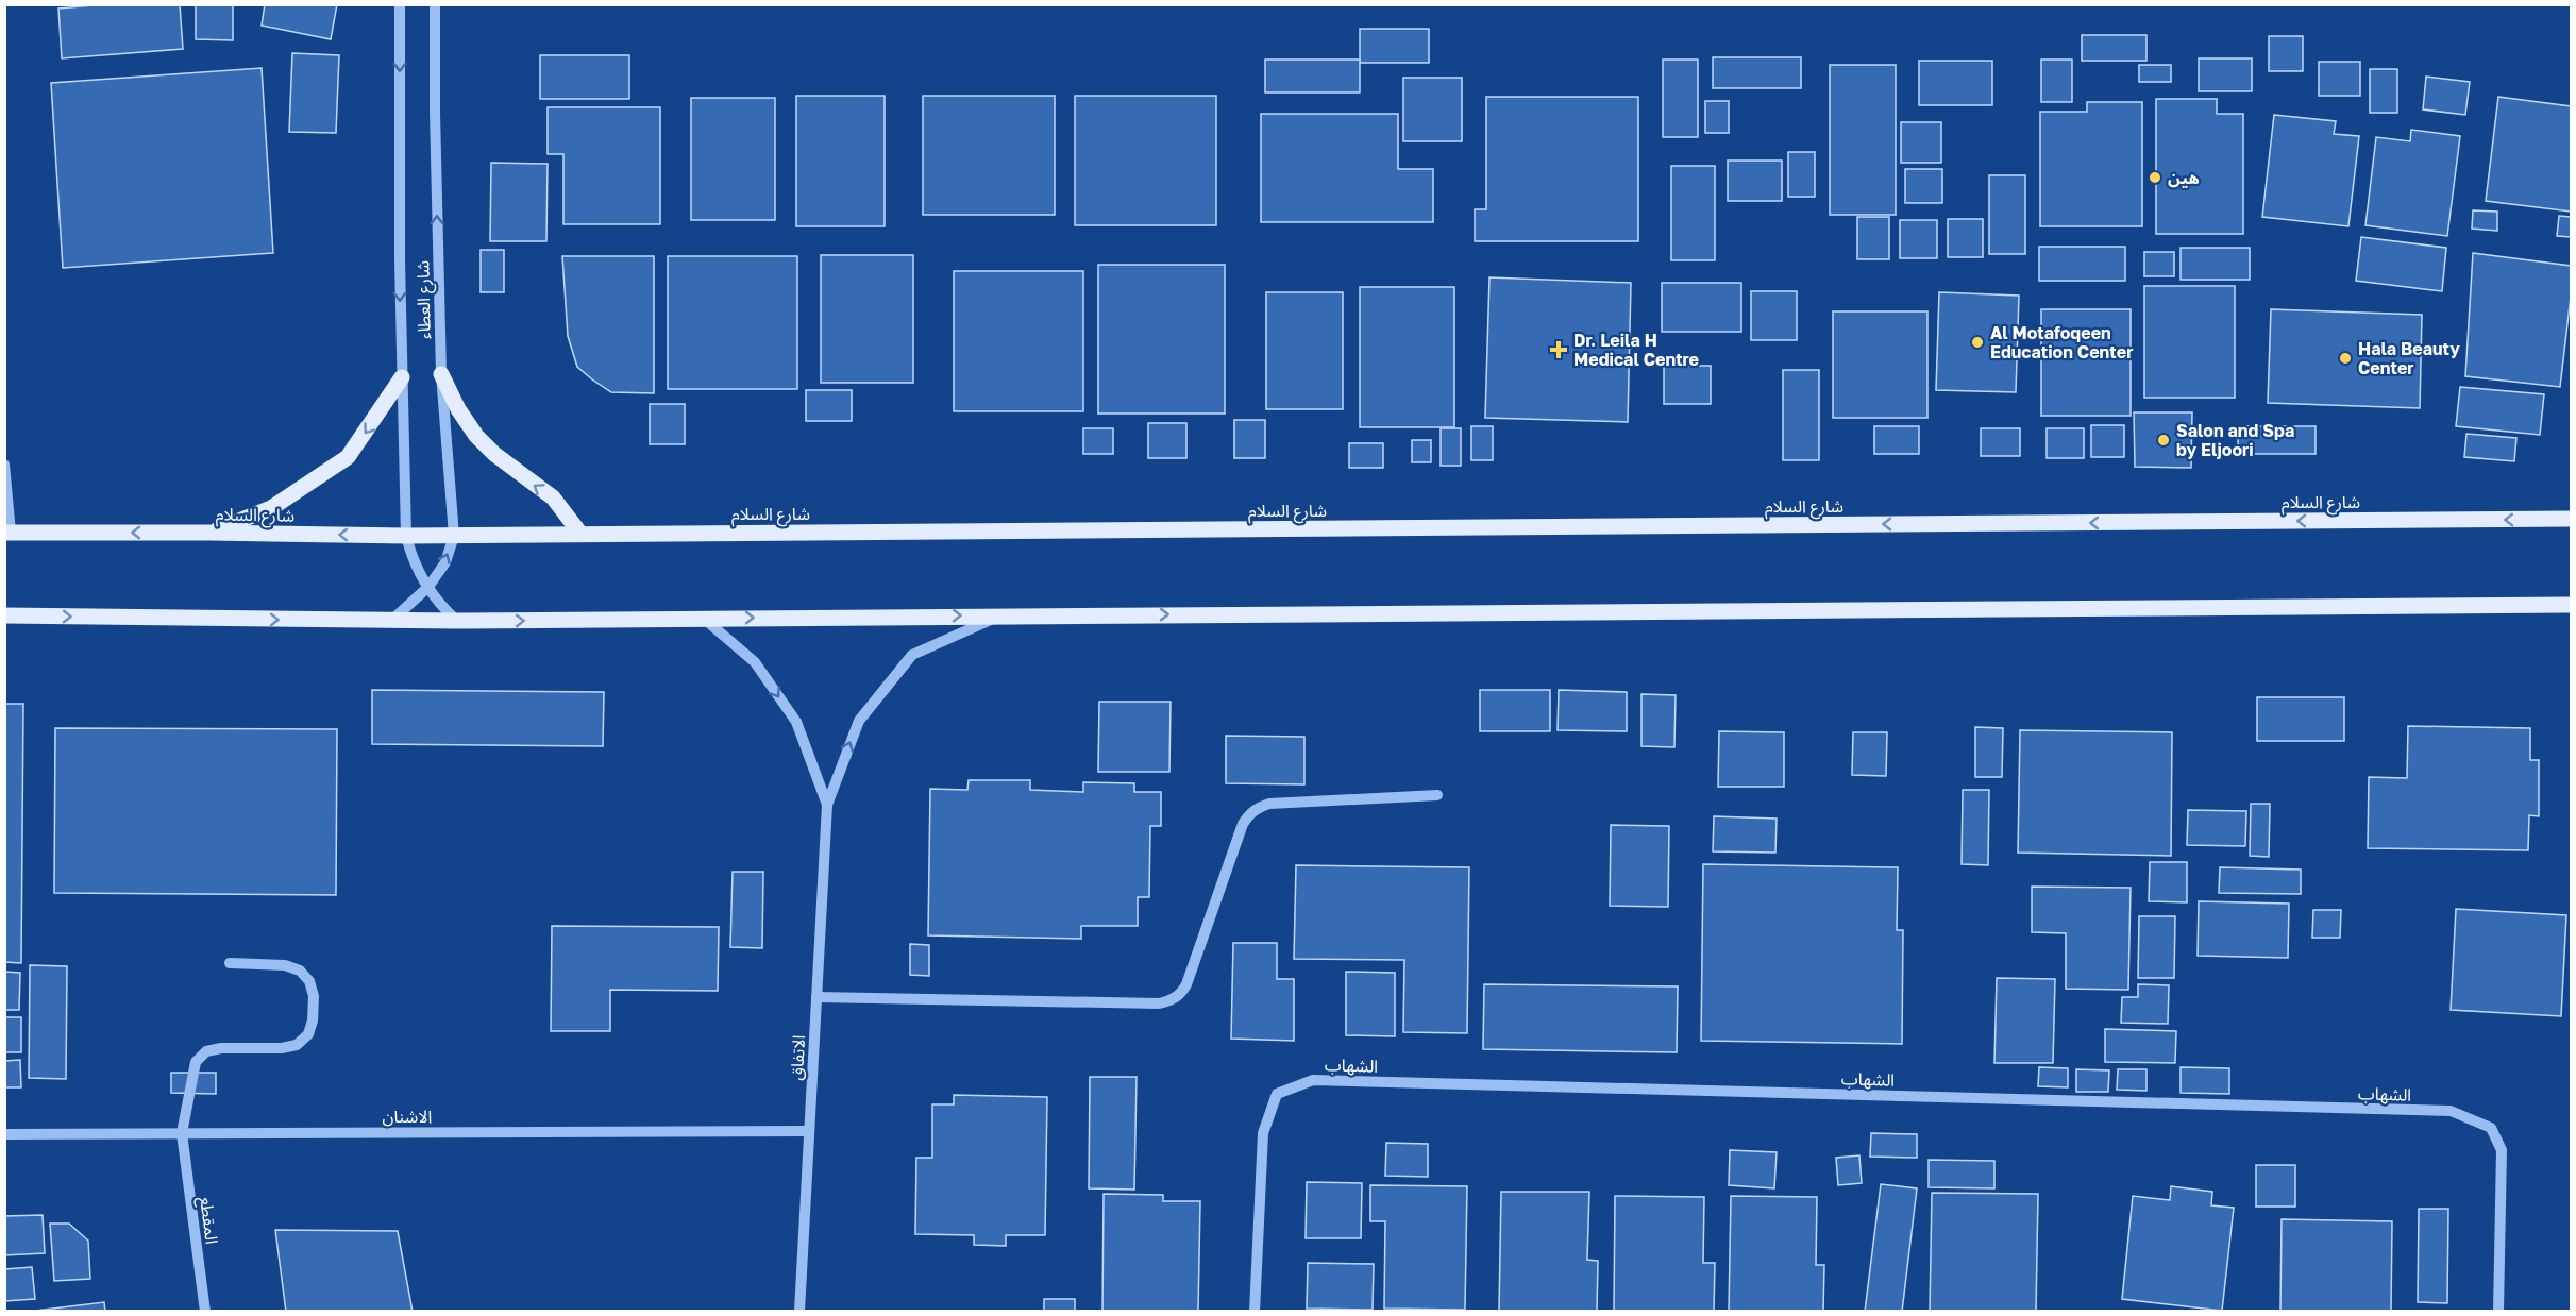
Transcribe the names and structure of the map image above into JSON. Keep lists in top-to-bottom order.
{
  "streets": {
    "main road": ["شارع السلام"],
    "street": [
      "شارع العطاء",
      "الاتفاق",
      "الشهاب",
      "الاشنان",
      "المقطع"
    ]
  },
  "crossings": [
    ["شارع العطاء", "شارع السلام"],
    ["الاتفاق", "الاشنان"],
    ["الاشنان", "المقطع"]
  ],
  "places": {
    "other": [
      "هين",
      "Al Motafoqeen Education Center",
      "Hala Beauty Center",
      "Salon and Spa by Eljoori"
    ],
    "health": ["Dr. Leila H Medical Centre"]
  }
}
